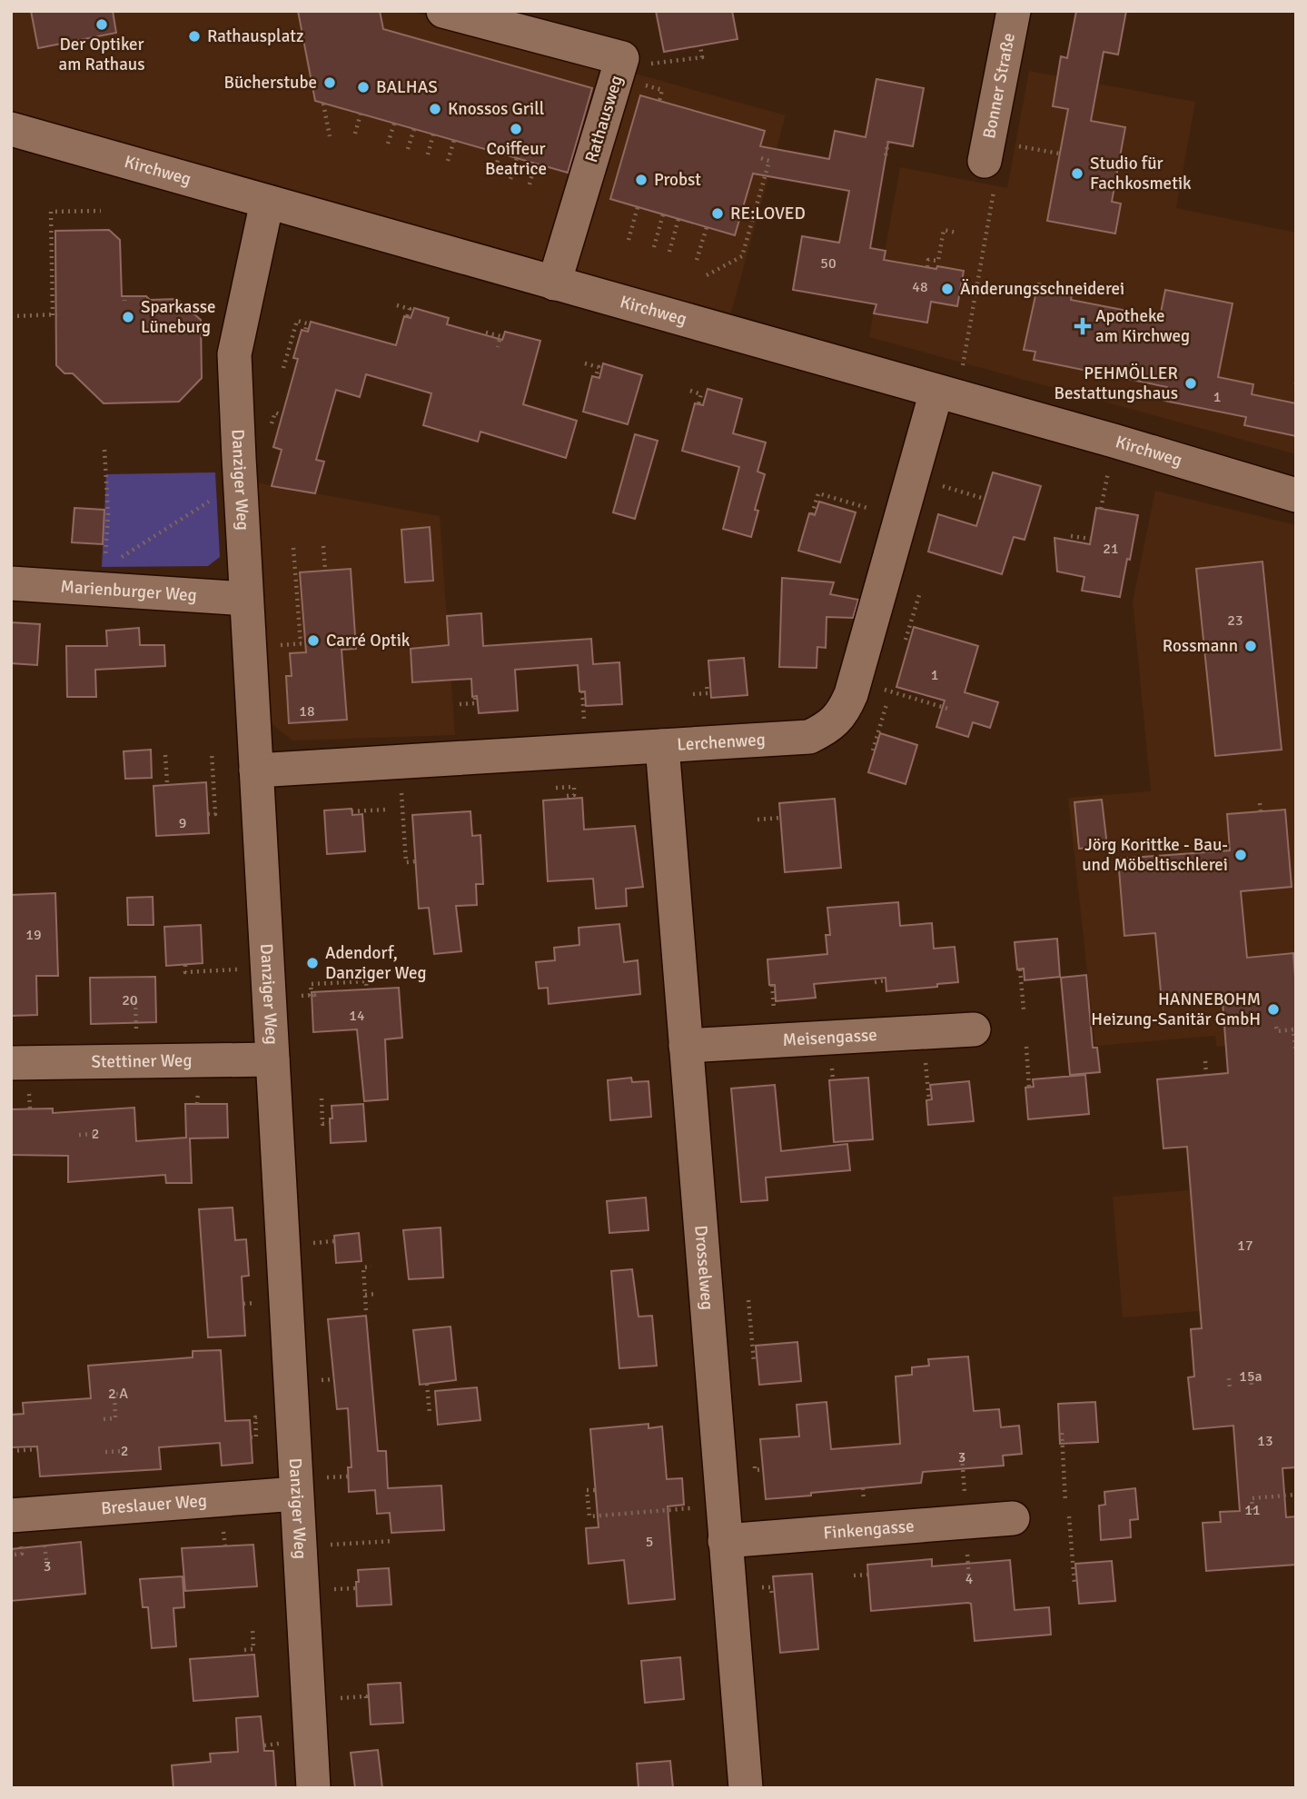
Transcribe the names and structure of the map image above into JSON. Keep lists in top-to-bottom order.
{
  "streets": {
    "street": [
      "Bonner Straße",
      "Rathausweg",
      "Kirchweg",
      "Danziger Weg",
      "Marienburger Weg",
      "Lerchenweg",
      "Meisengasse",
      "Stettiner Weg",
      "Drosselweg",
      "Breslauer Weg",
      "Finkengasse"
    ]
  },
  "crossings": [
    ["Rathausweg", "Kirchweg"],
    ["Kirchweg", "Danziger Weg"],
    ["Kirchweg", "Lerchenweg"],
    ["Danziger Weg", "Marienburger Weg"],
    ["Danziger Weg", "Lerchenweg"],
    ["Danziger Weg", "Stettiner Weg"],
    ["Danziger Weg", "Breslauer Weg"],
    ["Lerchenweg", "Drosselweg"],
    ["Meisengasse", "Drosselweg"],
    ["Drosselweg", "Finkengasse"]
  ],
  "places": {
    "other": [
      "Der Optiker am Rathaus",
      "Rathausplatz",
      "Bücherstube",
      "BALHAS",
      "Knossos Grill",
      "Coiffeur Beatrice",
      "Studio für Fachkosmetik",
      "Probst",
      "RE:LOVED",
      "Änderungsschneiderei",
      "Sparkasse Lüneburg",
      "PEHMÖLLER Bestattungshaus",
      "Carré Optik",
      "Rossmann",
      "Jörg Korittke - Bau- und Möbeltischlerei",
      "Adendorf, Danziger Weg",
      "HANNEBOHM Heizung-Sanitär GmbH"
    ],
    "health": ["Apotheke am Kirchweg"]
  },
  "house_numbers": [
    "50",
    "48",
    "1",
    "21",
    "23",
    "1",
    "18",
    "9",
    "19",
    "20",
    "14",
    "2",
    "17",
    "15a",
    "2 A",
    "13",
    "2",
    "3",
    "11",
    "5",
    "3",
    "4"
  ]
}
